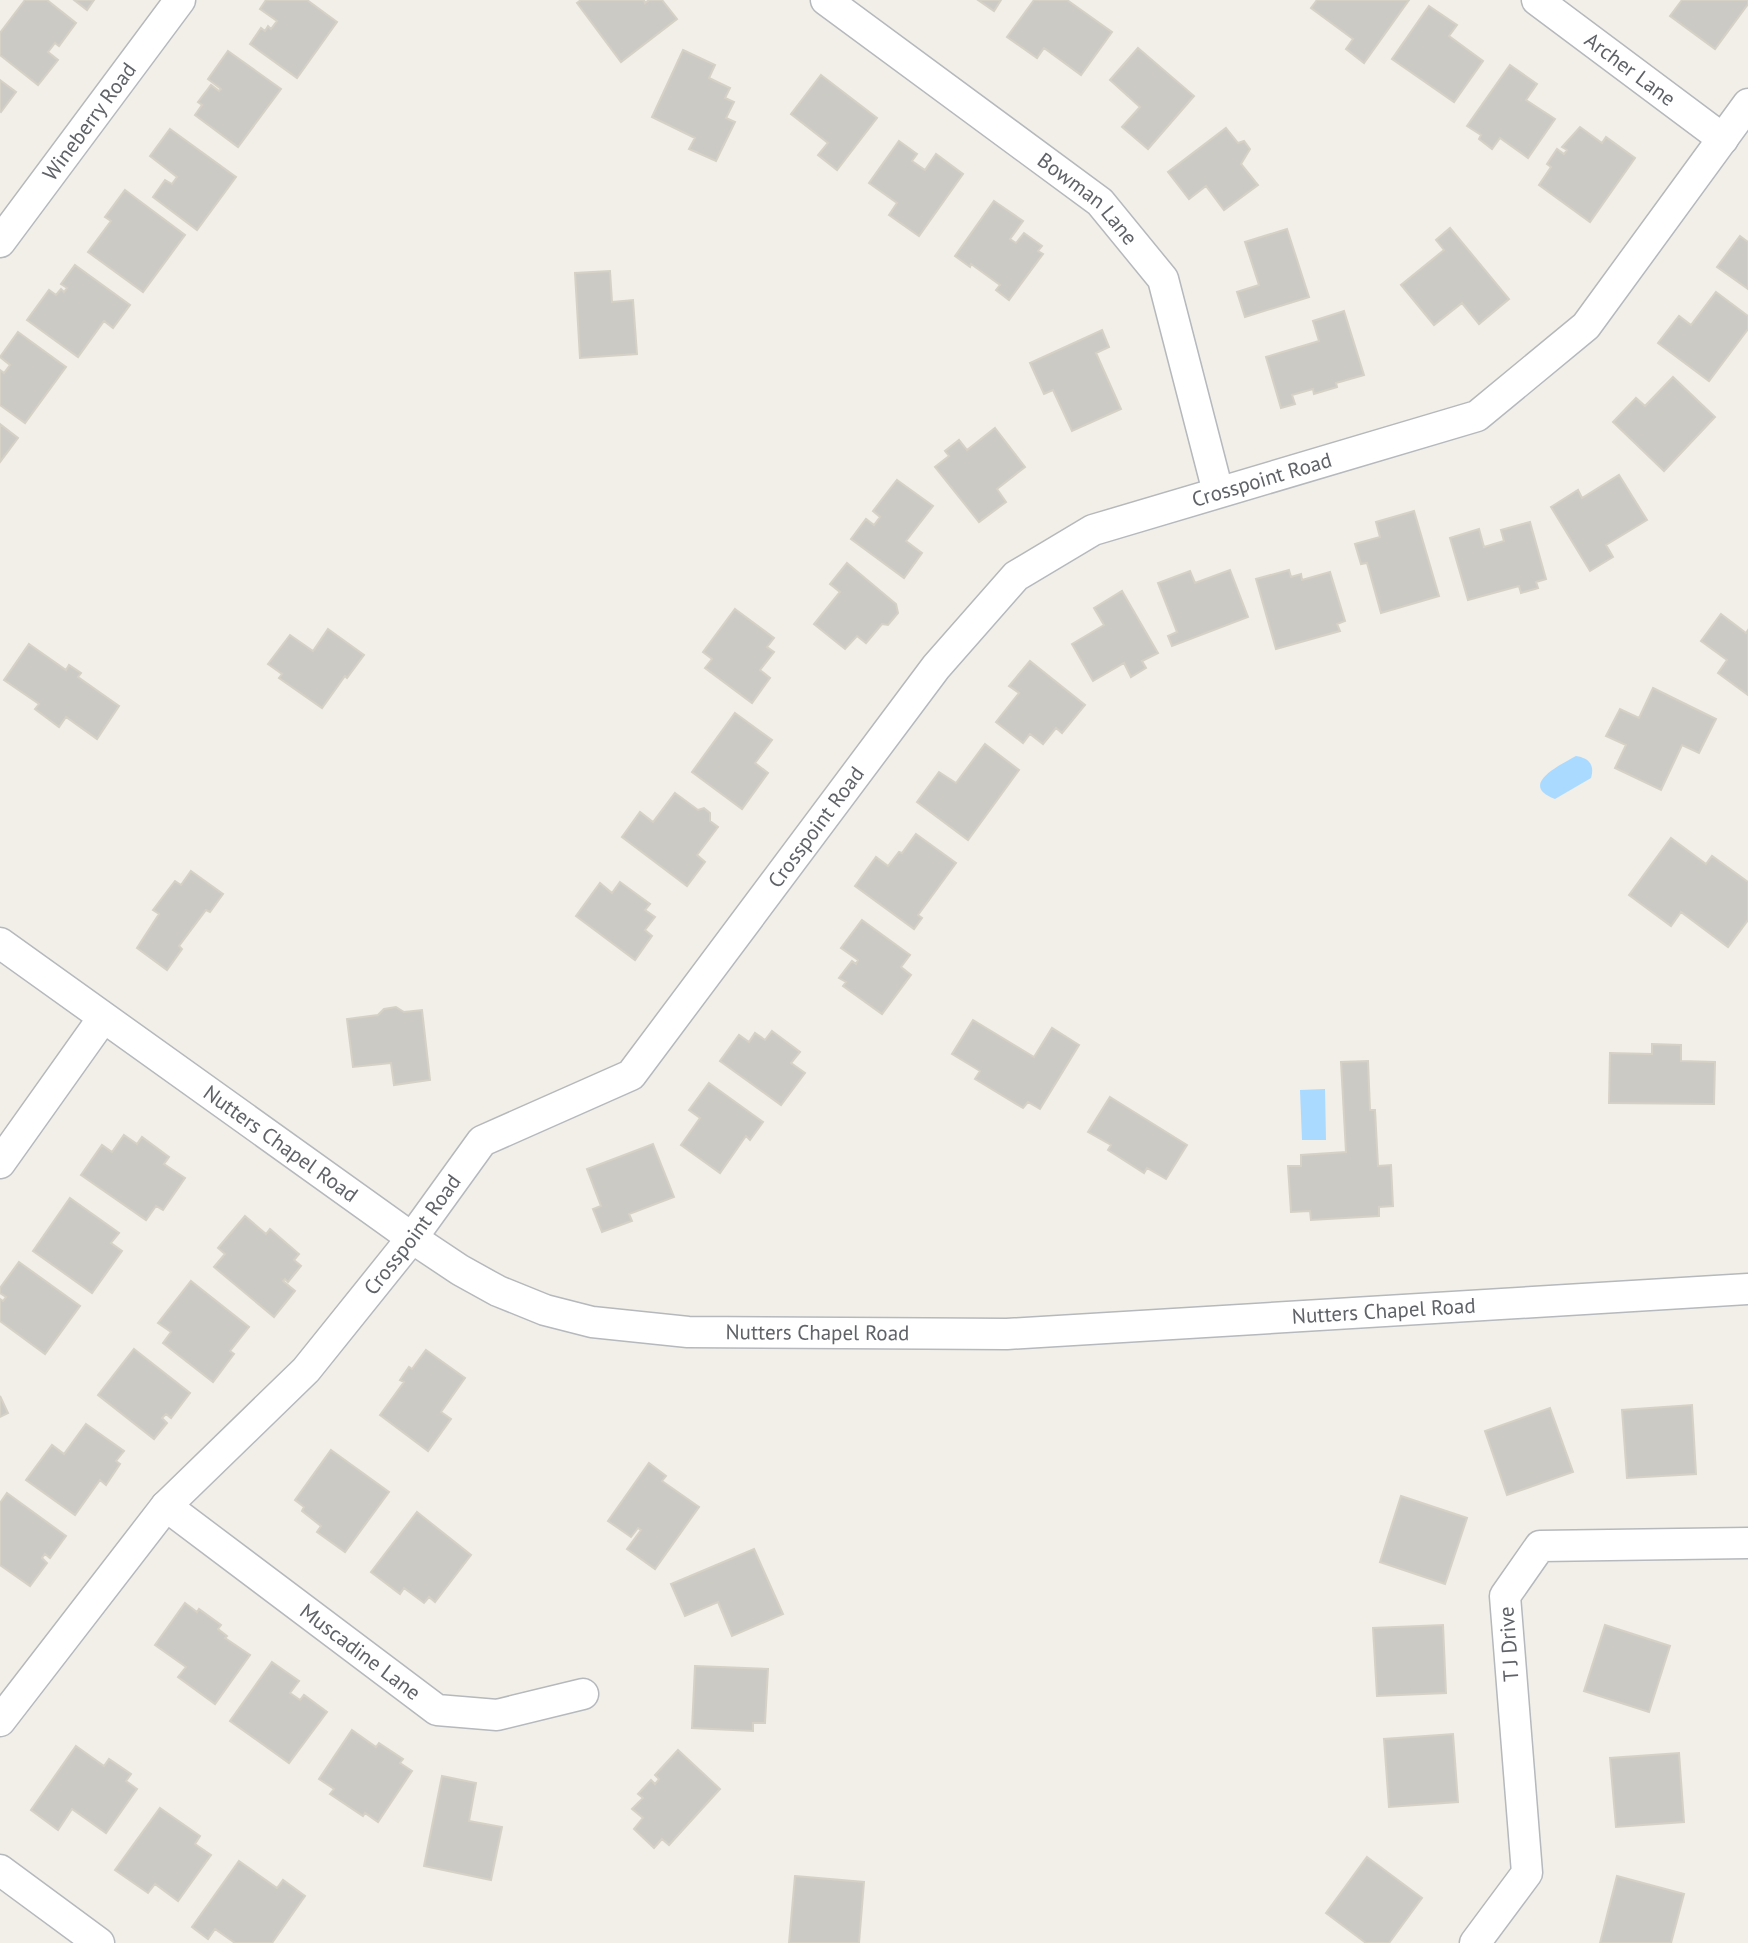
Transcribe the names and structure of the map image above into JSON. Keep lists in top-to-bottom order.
{
  "streets": {
    "street": [
      "Archer Lane",
      "Wineberry Road",
      "Bowman Lane",
      "Crosspoint Road",
      "Nutters Chapel Road",
      "T J Drive",
      "Muscadine Lane"
    ]
  },
  "crossings": [
    ["Archer Lane", "Crosspoint Road"],
    ["Bowman Lane", "Crosspoint Road"],
    ["Crosspoint Road", "Nutters Chapel Road"],
    ["Crosspoint Road", "Muscadine Lane"]
  ]
}
